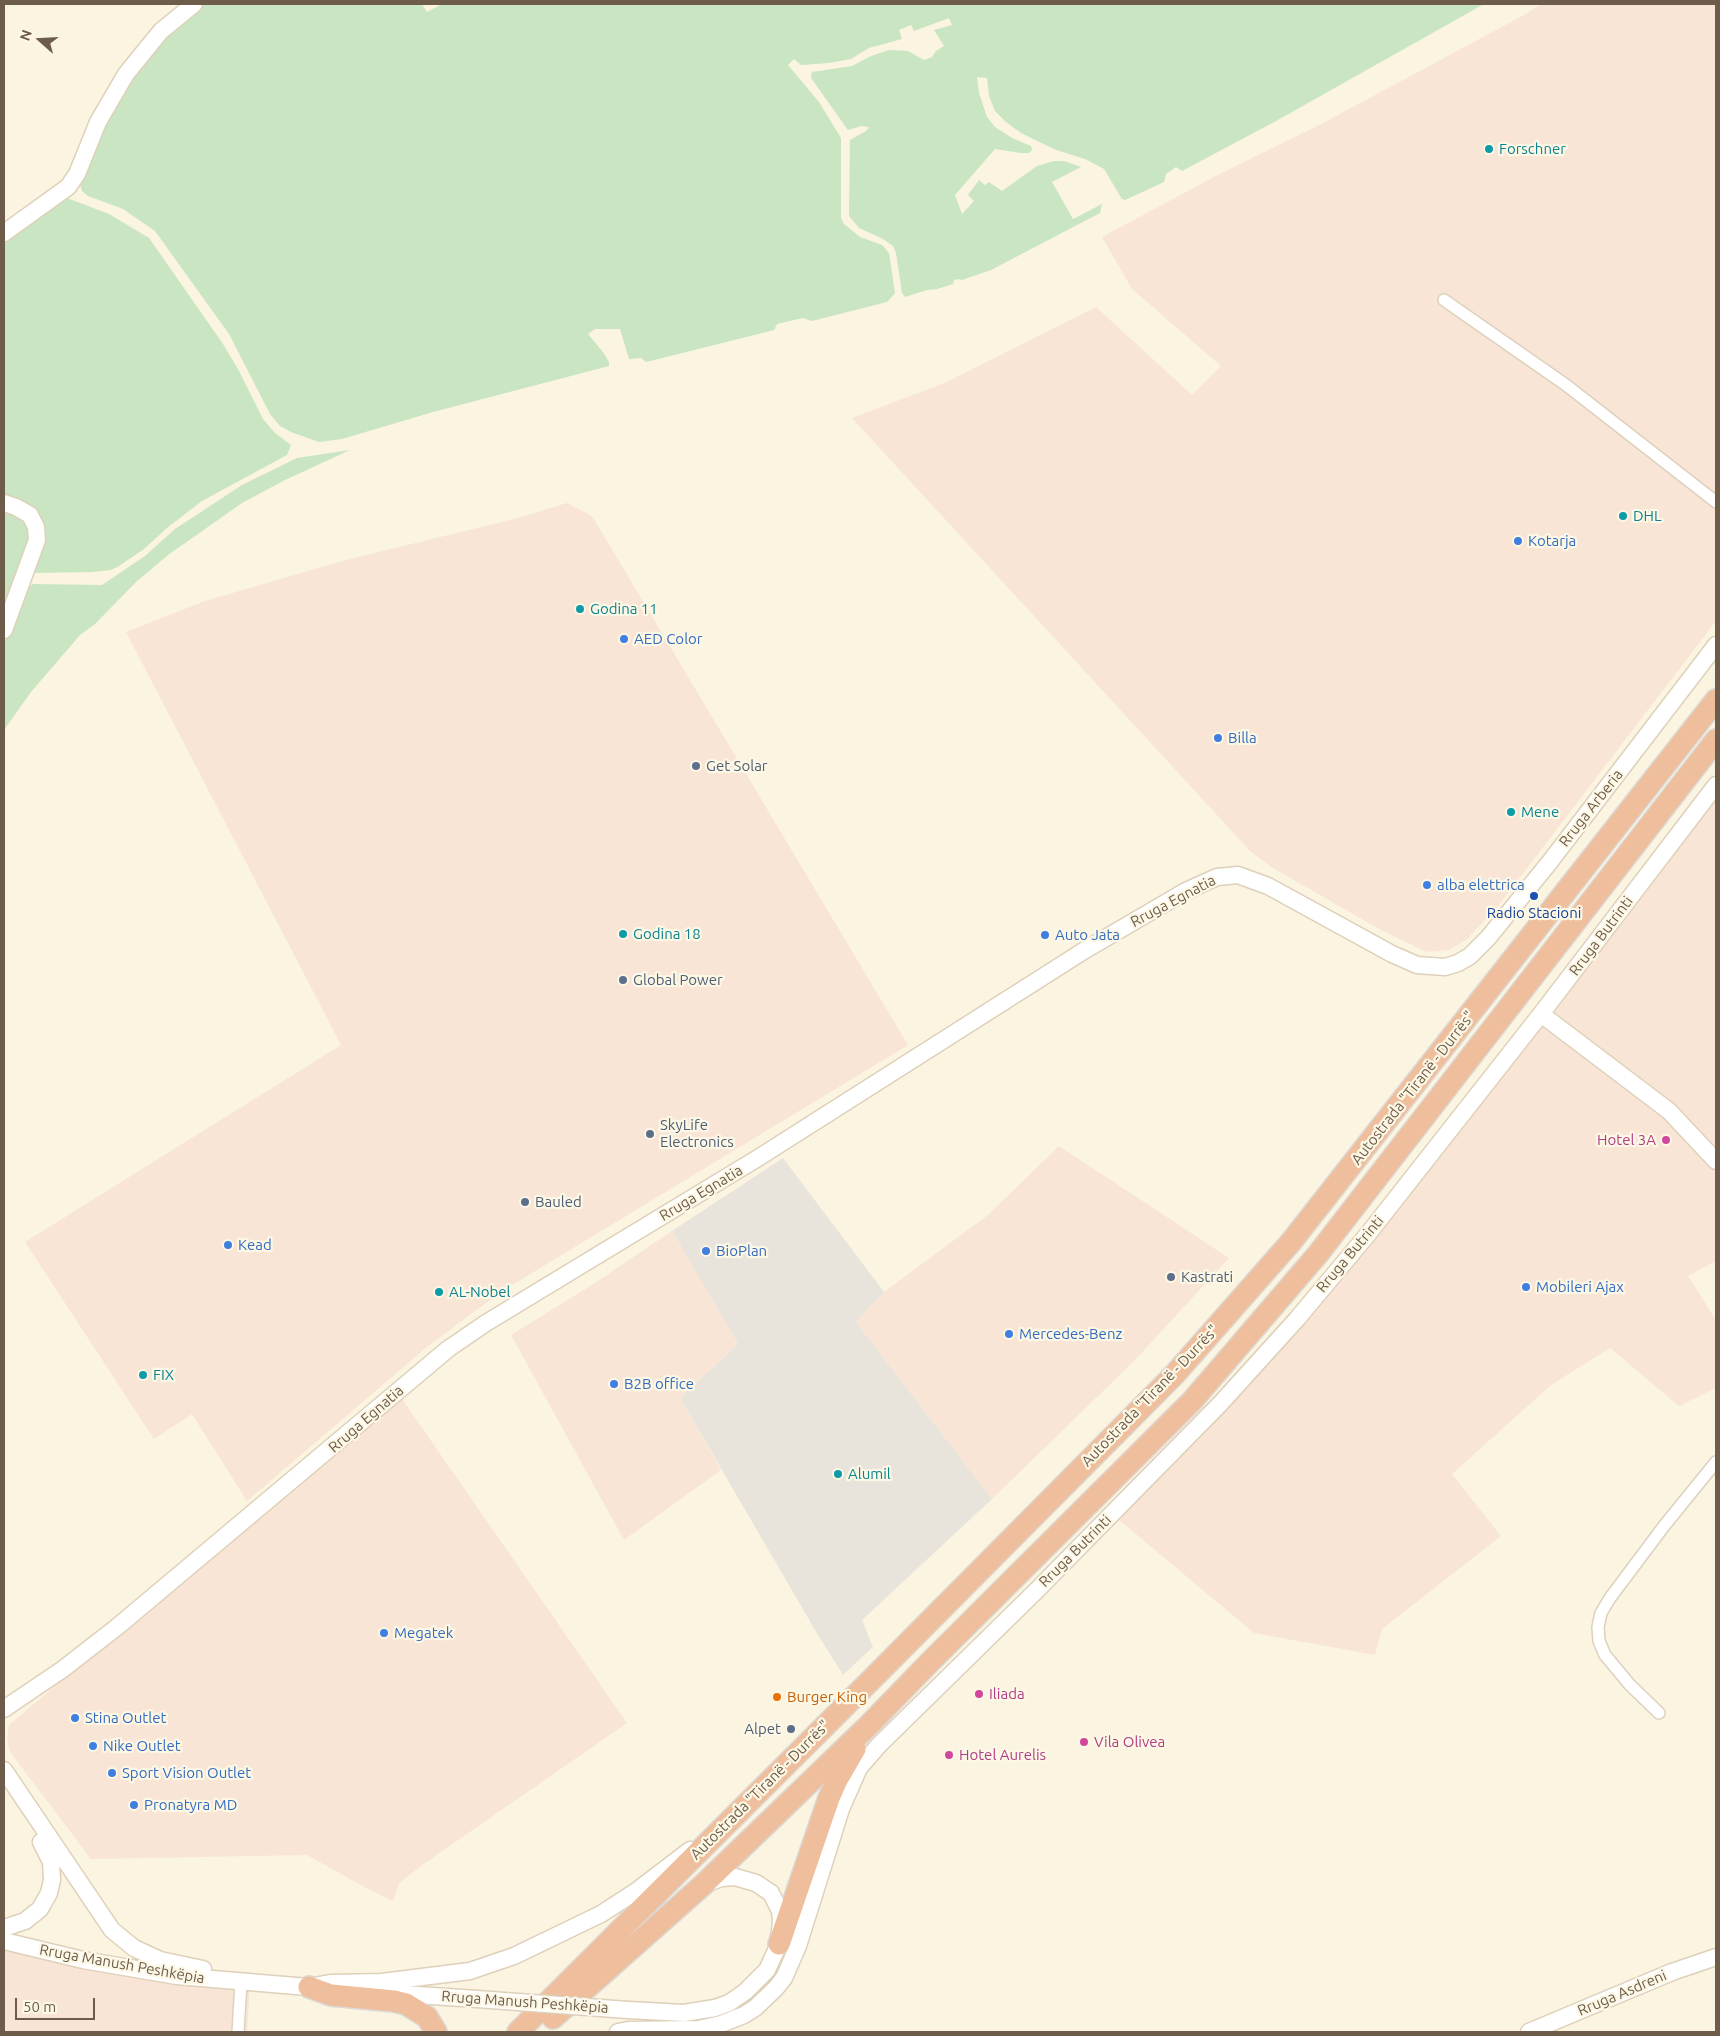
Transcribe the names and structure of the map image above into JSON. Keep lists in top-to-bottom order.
{
  "streets": {
    "highway": ["Autostrada \"Tiranë - Durrës\""],
    "main road": [
      "Rruga Arberia",
      "Rruga Egnatia",
      "Rruga Butrinti",
      "Rruga Manush Peshkëpia",
      "Rruga Asdreni"
    ]
  },
  "crossings": [
    ["Rruga Arberia", "Rruga Egnatia"]
  ],
  "places": [
    "Forschner",
    "DHL",
    "Kotarja",
    "Godina 11",
    "AED Color",
    "Billa",
    "Get Solar",
    "Mene",
    "alba elettrica",
    "Radio Stacioni",
    "Godina 18",
    "Auto Jata",
    "Global Power",
    "SkyLife Electronics",
    "Hotel 3A",
    "Bauled",
    "Kead",
    "BioPlan",
    "Kastrati",
    "Mobileri Ajax",
    "AL-Nobel",
    "Mercedes-Benz",
    "FIX",
    "B2B office",
    "Alumil",
    "Megatek",
    "Iliada",
    "Burger King",
    "Stina Outlet",
    "Alpet",
    "Vila Olivea",
    "Nike Outlet",
    "Hotel Aurelis",
    "Sport Vision Outlet",
    "Pronatyra MD"
  ],
  "scale_bar": "50 m",
  "north": "left"
}
